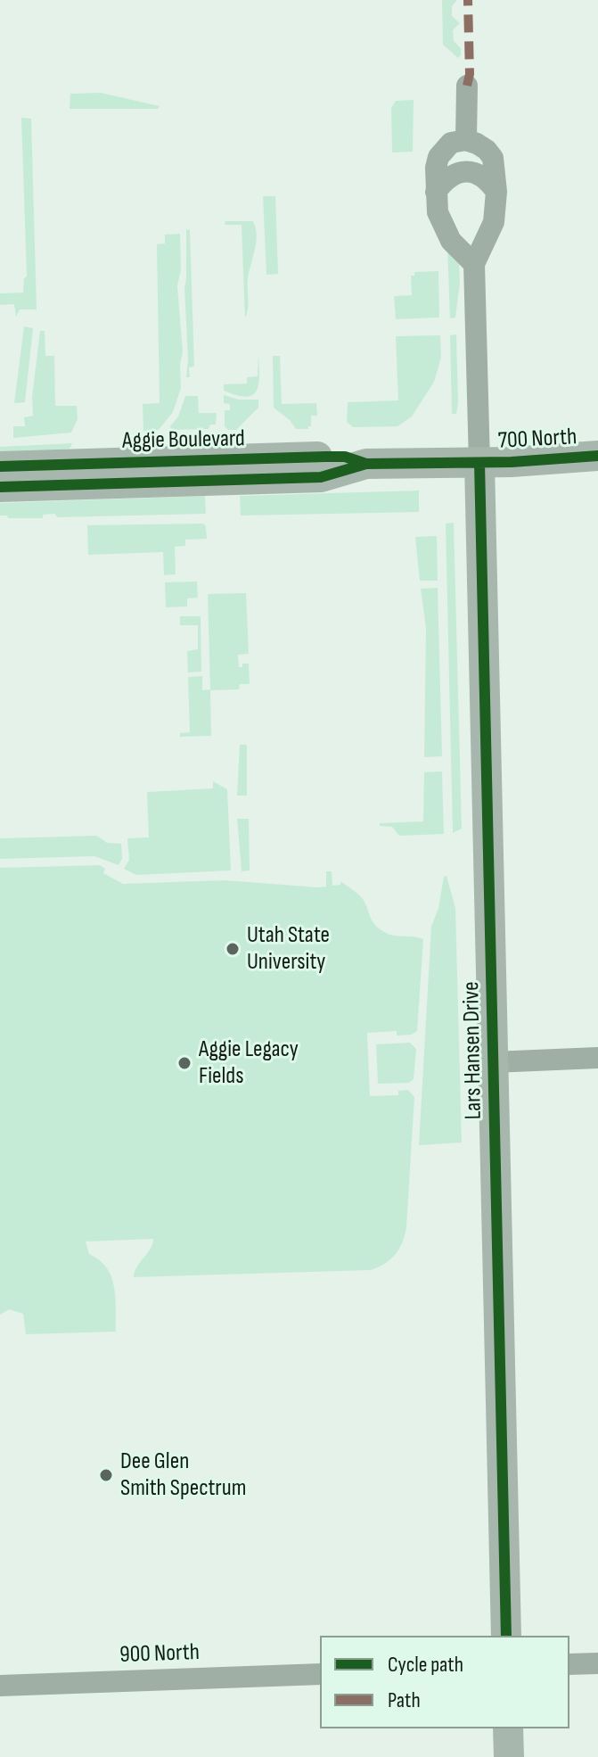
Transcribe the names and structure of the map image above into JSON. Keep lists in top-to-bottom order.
{
  "streets": {
    "main road": ["700 North", "Aggie Boulevard", "Lars Hansen Drive"],
    "street": ["900 North"]
  },
  "crossings": [
    ["700 North", "Aggie Boulevard"],
    ["700 North", "Lars Hansen Drive"],
    ["Aggie Boulevard", "Lars Hansen Drive"]
  ],
  "places": ["Utah State University", "Aggie Legacy Fields", "Dee Glen Smith Spectrum"],
  "legend": ["Cycle path", "Path"]
}
